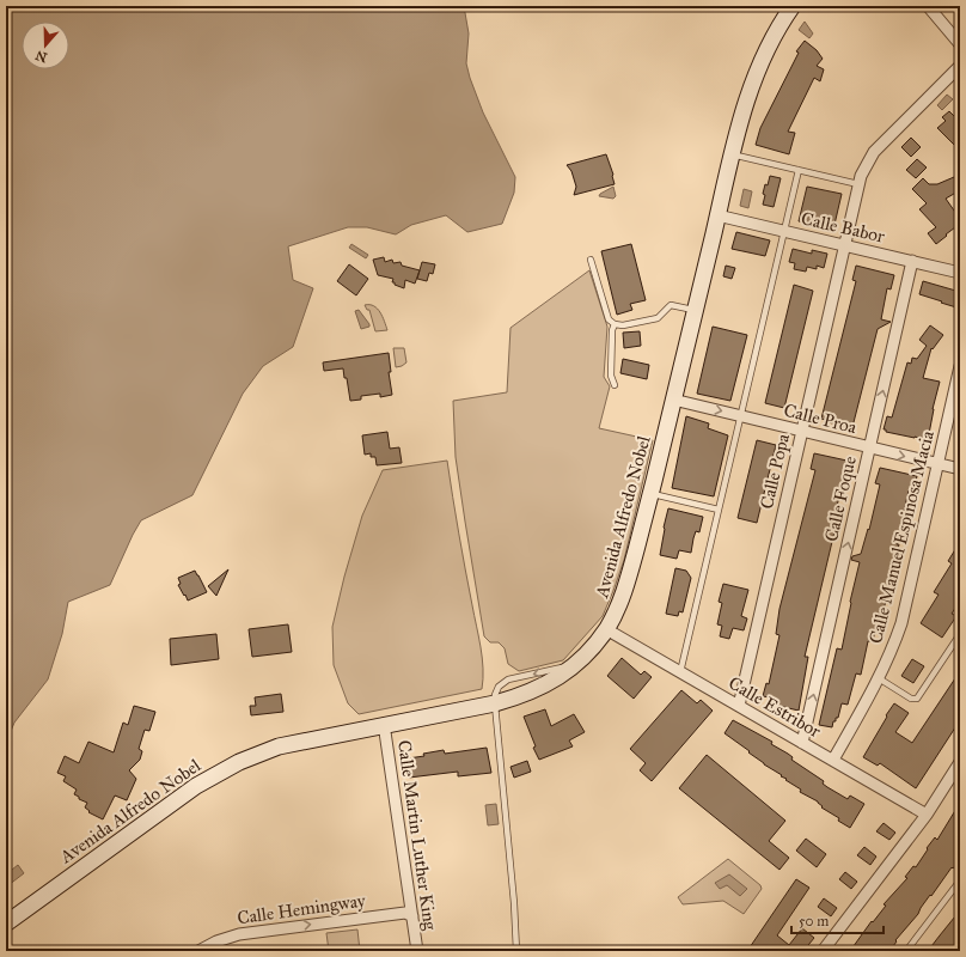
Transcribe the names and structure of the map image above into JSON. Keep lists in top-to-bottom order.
{
  "streets": {
    "main road": ["Avenida Alfredo Nobel"],
    "street": [
      "Calle Babor",
      "Calle Proa",
      "Calle Popa",
      "Calle Foque",
      "Calle Manuel Espinosa Macia",
      "Calle Estribor",
      "Calle Martin Luther King",
      "Calle Hemingway"
    ]
  },
  "crossings": [
    ["Calle Babor", "Calle Popa"],
    ["Calle Babor", "Calle Foque"],
    ["Calle Babor", "Avenida Alfredo Nobel"],
    ["Calle Proa", "Calle Popa"],
    ["Calle Proa", "Calle Foque"],
    ["Calle Proa", "Avenida Alfredo Nobel"],
    ["Calle Proa", "Calle Manuel Espinosa Macia"],
    ["Calle Popa", "Calle Estribor"],
    ["Calle Foque", "Calle Estribor"],
    ["Avenida Alfredo Nobel", "Calle Estribor"],
    ["Avenida Alfredo Nobel", "Calle Martin Luther King"],
    ["Calle Manuel Espinosa Macia", "Calle Estribor"],
    ["Calle Martin Luther King", "Calle Hemingway"]
  ],
  "one_way": ["Calle Proa", "Calle Foque", "Calle Hemingway"],
  "scale_bar": "50 m",
  "north": "bottom"
}
